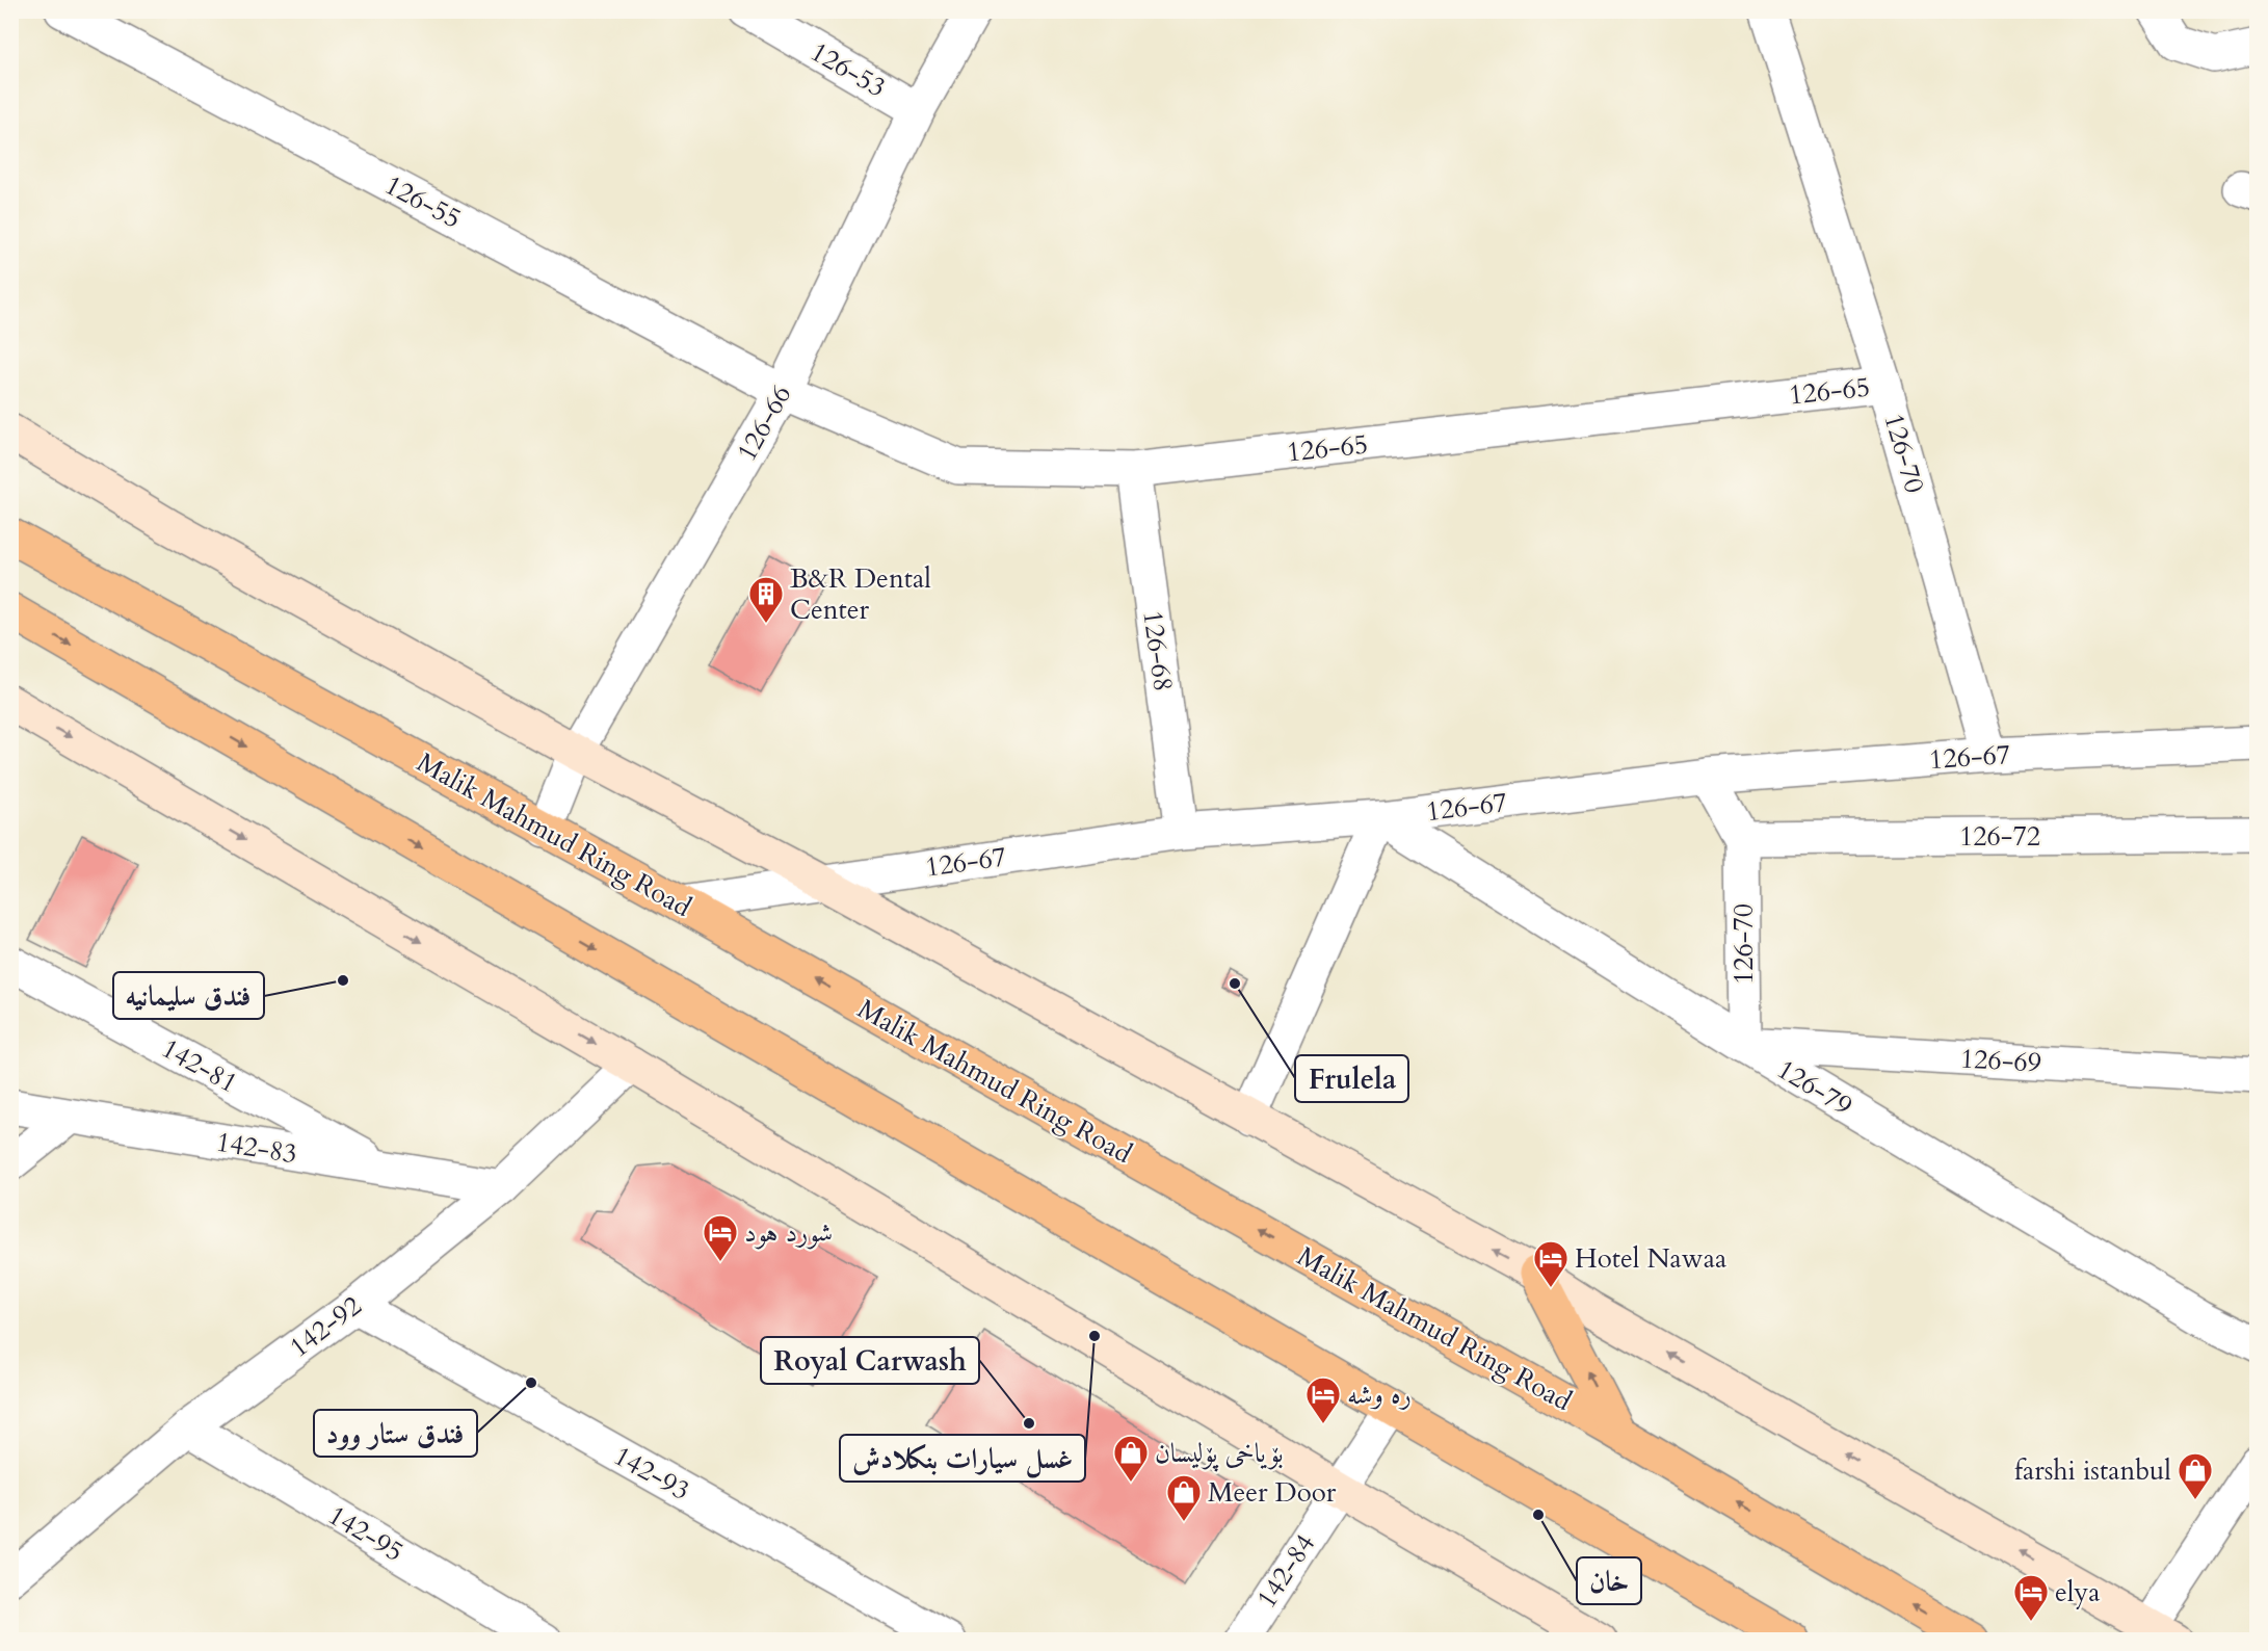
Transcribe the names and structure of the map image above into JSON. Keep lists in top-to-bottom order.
{
  "streets": {
    "highway": ["Malik Mahmud Ring Road"],
    "street": [
      "126-53",
      "126-55",
      "126-65",
      "126-66",
      "126-70",
      "126-68",
      "126-67",
      "126-72",
      "126-69",
      "142-81",
      "126-79",
      "142-83",
      "142-92",
      "142-93",
      "142-95",
      "142-84"
    ]
  },
  "crossings": [
    ["126-53", "126-66"],
    ["126-55", "126-65"],
    ["126-55", "126-66"],
    ["126-65", "126-66"],
    ["126-65", "126-70"],
    ["126-65", "126-68"],
    ["126-66", "Malik Mahmud Ring Road"],
    ["126-70", "126-67"],
    ["126-70", "126-72"],
    ["126-70", "126-69"],
    ["126-70", "126-79"],
    ["126-68", "126-67"],
    ["126-67", "Malik Mahmud Ring Road"],
    ["126-67", "126-79"],
    ["126-69", "126-79"],
    ["142-81", "142-83"],
    ["142-83", "142-92"],
    ["142-92", "142-93"],
    ["142-92", "142-95"]
  ],
  "places": {
    "building": ["B&R Dental Center"],
    "other": [
      "فندق سليمانيه",
      "Frulela",
      "غسل سيارات بنكلادش",
      "فندق ستار وود",
      "Royal Carwash",
      "خان"
    ],
    "hotel": [
      "شورد هود",
      "Hotel Nawaa",
      "ره وشه",
      "elya"
    ],
    "shop": ["بۆیاخی پۆلیسان", "farshi istanbul", "Meer Door"]
  }
}
